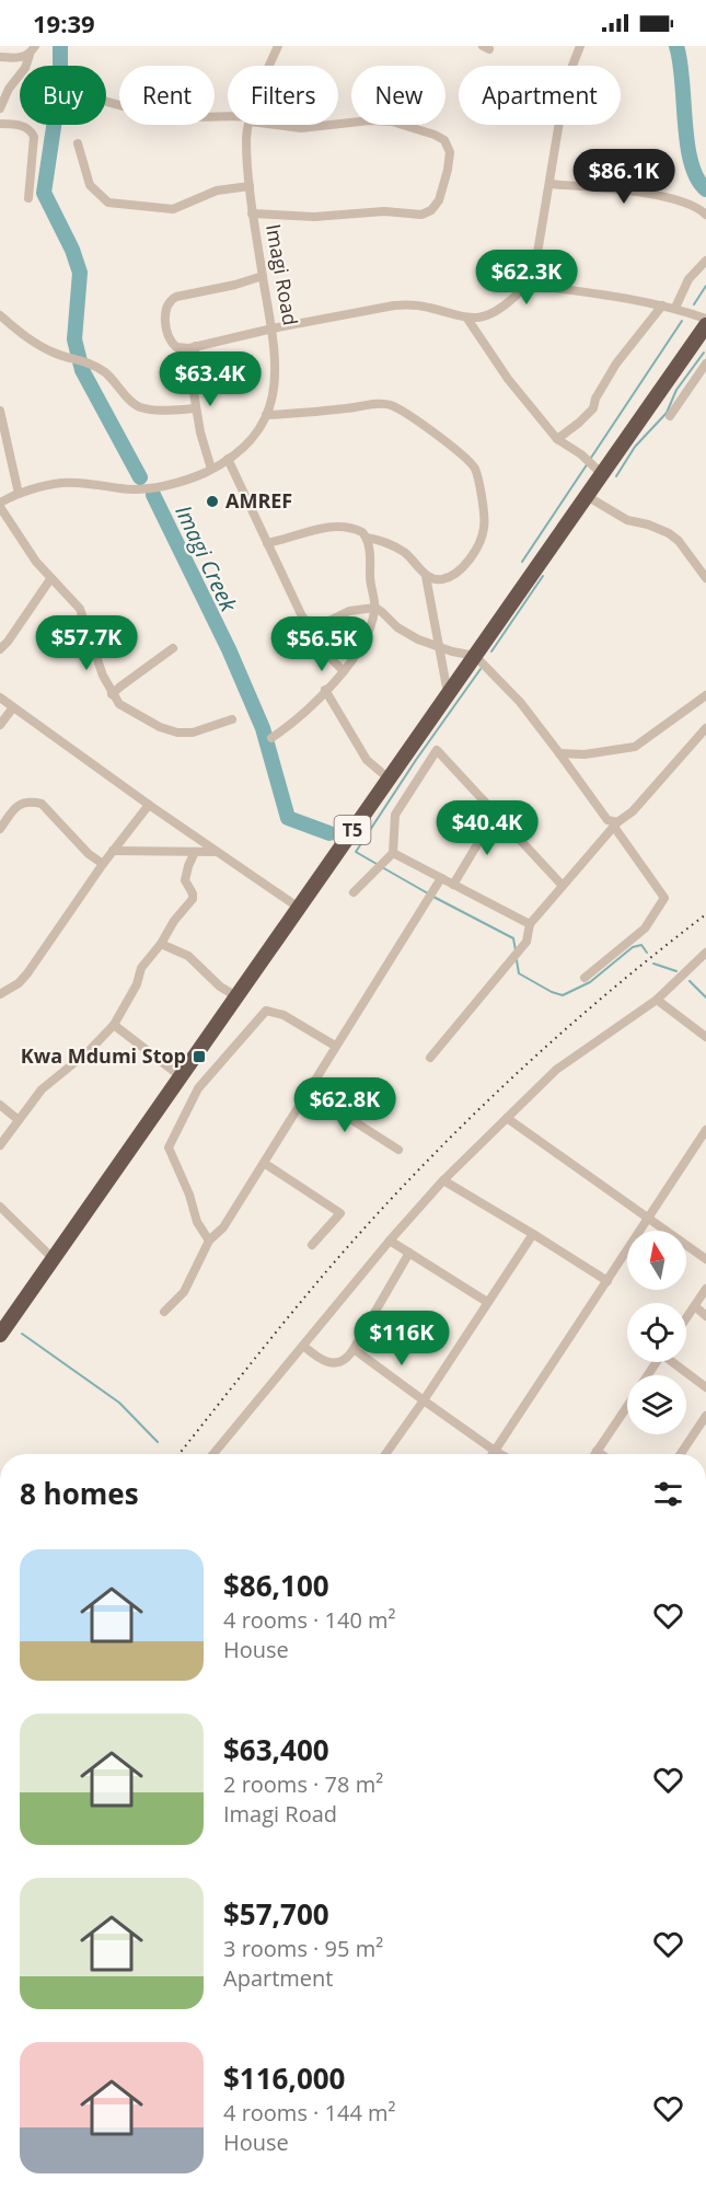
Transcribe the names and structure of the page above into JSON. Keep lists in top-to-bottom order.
{
  "streets": {
    "highway": ["T5"],
    "street": ["Imagi Road"]
  },
  "water": ["Imagi Creek"],
  "places": {
    "other": ["AMREF"],
    "transit": ["Kwa Mdumi Stop"]
  },
  "north": "top",
  "page": {
    "status": "19:39",
    "chip": [
      "Buy",
      "Rent",
      "Filters",
      "New",
      "Apartment"
    ],
    "price": [
      "$86.1K",
      "$62.3K",
      "$63.4K",
      "$57.7K",
      "$56.5K",
      "$40.4K",
      "$62.8K",
      "$116K"
    ],
    "heading": "8 homes",
    "list": [
      {
        "name": "$86,100",
        "note": "4 rooms · 140 m² · House"
      },
      {
        "name": "$63,400",
        "note": "2 rooms · 78 m² · Imagi Road"
      },
      {
        "name": "$57,700",
        "note": "3 rooms · 95 m² · Apartment"
      },
      {
        "name": "$116,000",
        "note": "4 rooms · 144 m² · House"
      }
    ]
  }
}
